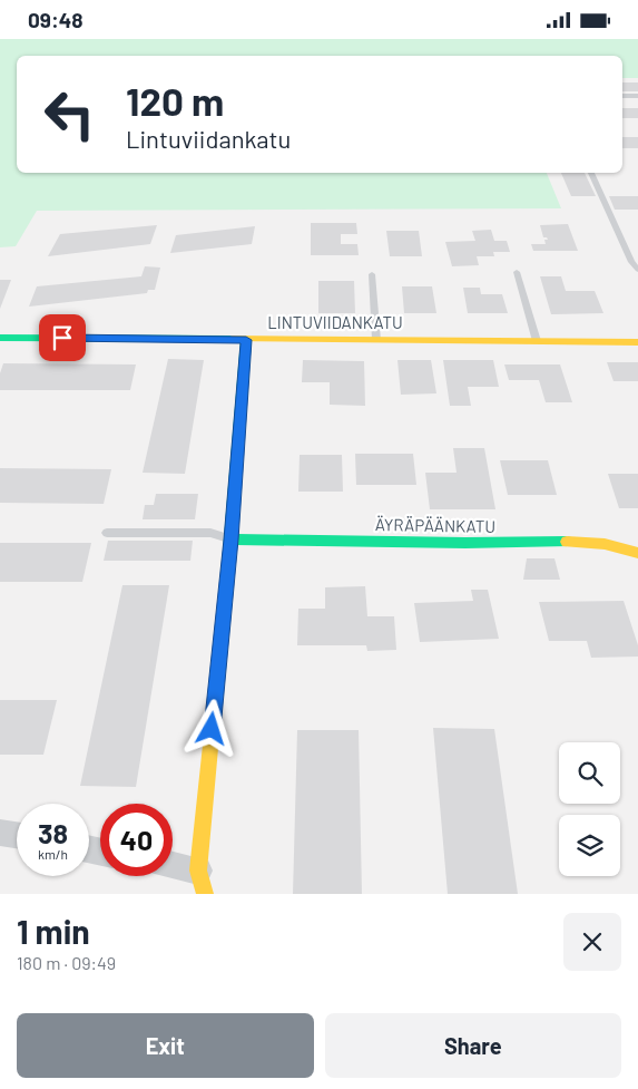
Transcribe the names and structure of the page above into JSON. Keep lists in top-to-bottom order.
{
  "streets": {
    "street": ["LINTUVIIDANKATU", "ÄYRÄPÄÄNKATU"]
  },
  "page": {
    "status": "09:48",
    "turn": ["120 m", "Lintuviidankatu"],
    "speed": "38 km/h",
    "limit": "40",
    "heading": ["1 min", "180 m · 09:49"],
    "buttons": ["Exit", "Share"]
  }
}
